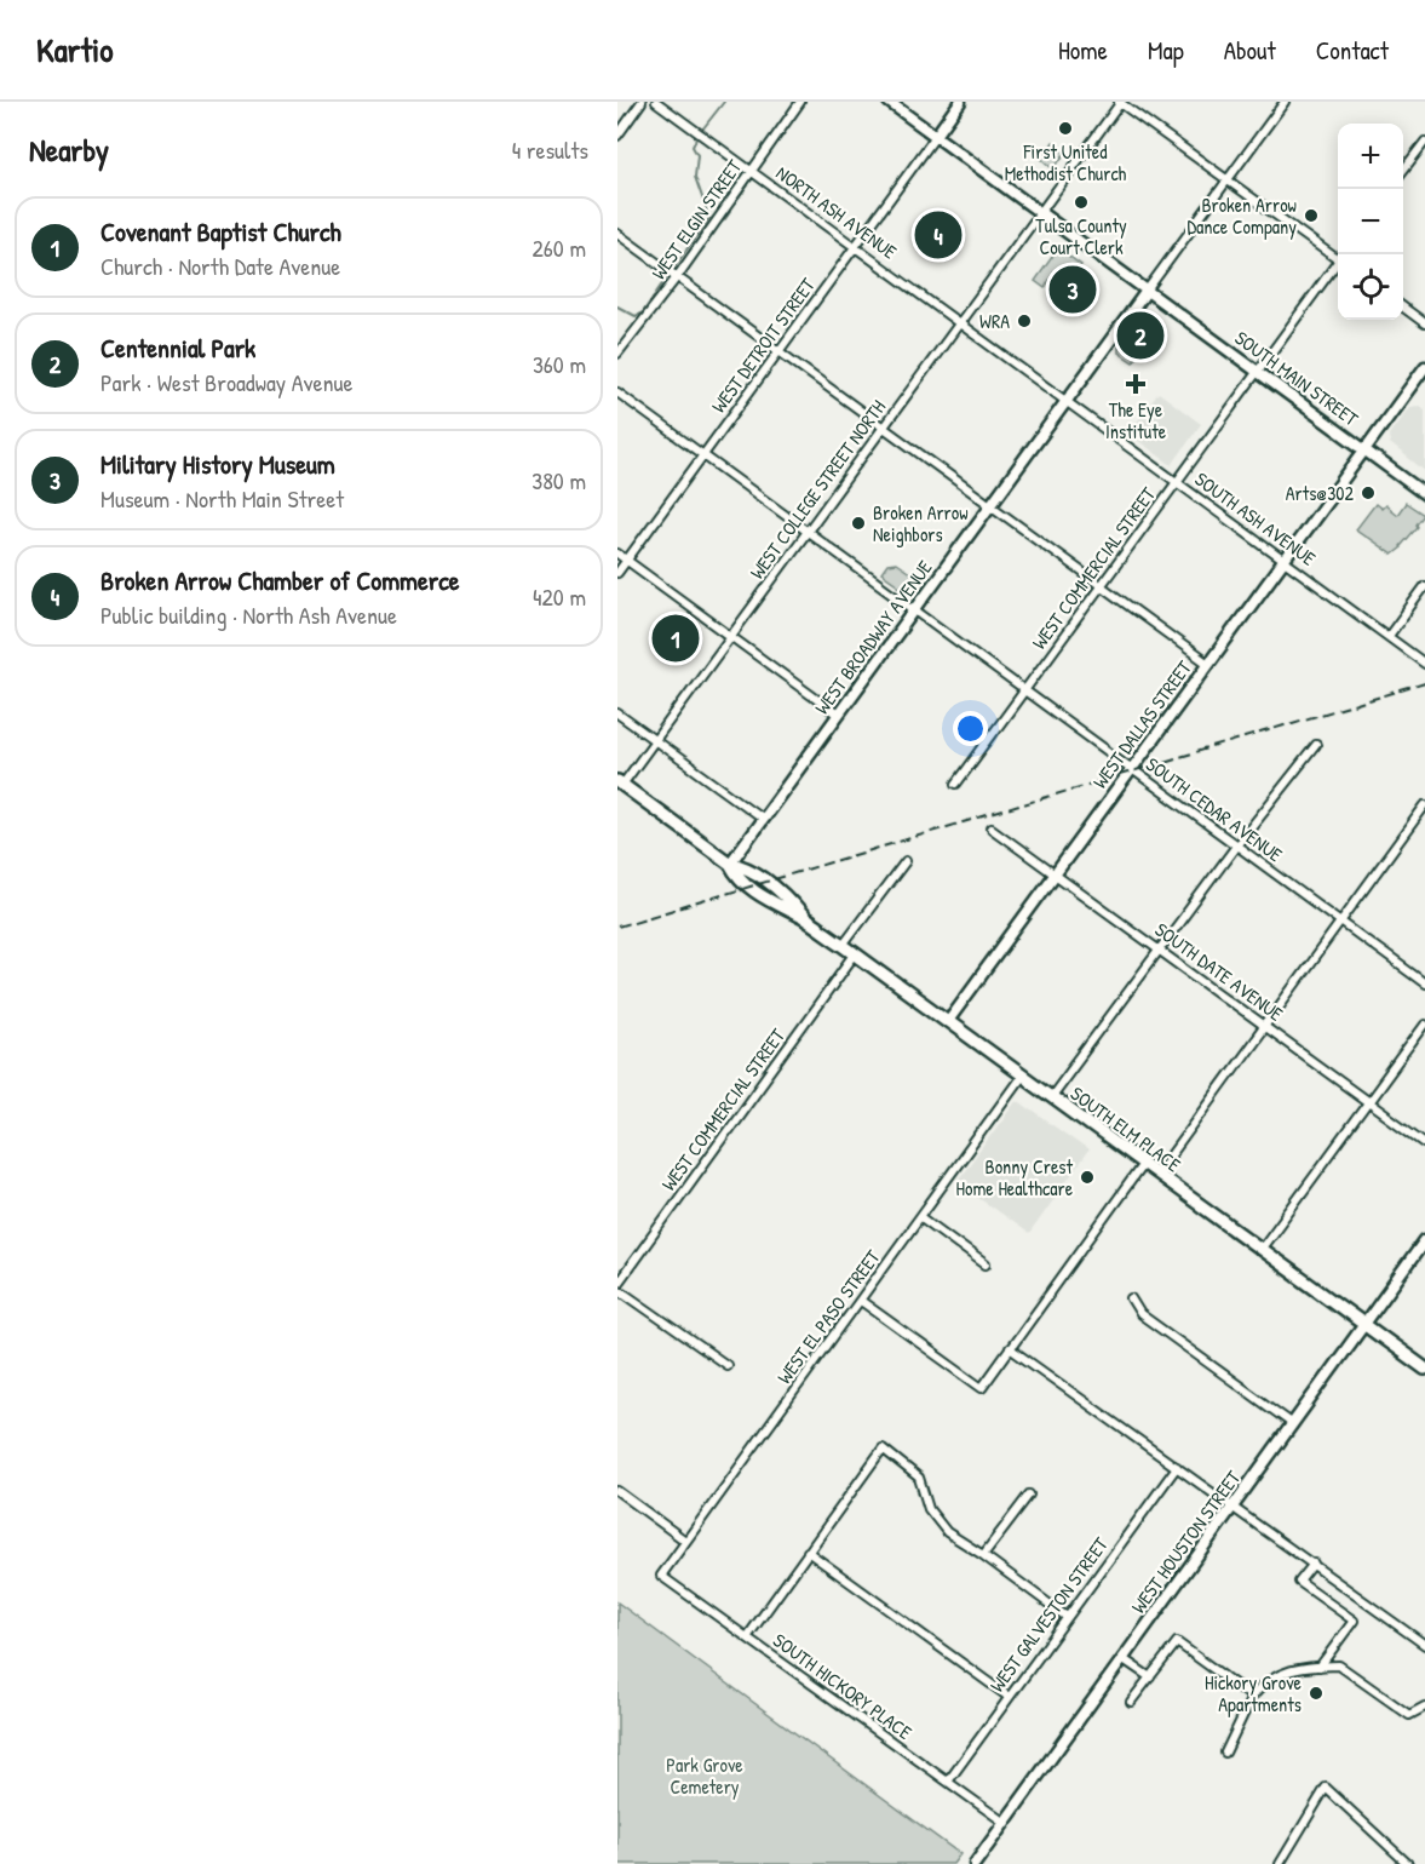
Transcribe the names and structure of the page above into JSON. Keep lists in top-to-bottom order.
{
  "streets": {
    "main road": ["SOUTH ELM PLACE"],
    "street": [
      "NORTH ASH AVENUE",
      "WEST ELGIN STREET",
      "WEST DETROIT STREET",
      "SOUTH MAIN STREET",
      "WEST COLLEGE STREET NORTH",
      "SOUTH ASH AVENUE",
      "WEST COMMERCIAL STREET",
      "WEST BROADWAY AVENUE",
      "WEST DALLAS STREET",
      "SOUTH CEDAR AVENUE",
      "SOUTH DATE AVENUE",
      "WEST EL PASO STREET",
      "WEST HOUSTON STREET",
      "WEST GALVESTON STREET",
      "SOUTH HICKORY PLACE"
    ]
  },
  "crossings": [
    ["NORTH ASH AVENUE", "WEST ELGIN STREET"],
    ["NORTH ASH AVENUE", "WEST DETROIT STREET"],
    ["NORTH ASH AVENUE", "WEST COLLEGE STREET NORTH"],
    ["NORTH ASH AVENUE", "SOUTH ASH AVENUE"],
    ["NORTH ASH AVENUE", "WEST BROADWAY AVENUE"],
    ["WEST DETROIT STREET", "SOUTH MAIN STREET"],
    ["WEST DETROIT STREET", "SOUTH CEDAR AVENUE"],
    ["SOUTH MAIN STREET", "WEST COLLEGE STREET NORTH"],
    ["SOUTH MAIN STREET", "WEST COMMERCIAL STREET"],
    ["SOUTH MAIN STREET", "WEST BROADWAY AVENUE"],
    ["SOUTH MAIN STREET", "WEST DALLAS STREET"],
    ["WEST COLLEGE STREET NORTH", "SOUTH CEDAR AVENUE"],
    ["WEST COLLEGE STREET NORTH", "SOUTH ELM PLACE"],
    ["SOUTH ASH AVENUE", "WEST COMMERCIAL STREET"],
    ["SOUTH ASH AVENUE", "WEST BROADWAY AVENUE"],
    ["SOUTH ASH AVENUE", "WEST DALLAS STREET"],
    ["WEST COMMERCIAL STREET", "SOUTH CEDAR AVENUE"],
    ["WEST COMMERCIAL STREET", "SOUTH ELM PLACE"],
    ["WEST BROADWAY AVENUE", "SOUTH CEDAR AVENUE"],
    ["WEST BROADWAY AVENUE", "SOUTH ELM PLACE"],
    ["WEST DALLAS STREET", "SOUTH CEDAR AVENUE"],
    ["WEST DALLAS STREET", "SOUTH DATE AVENUE"],
    ["WEST DALLAS STREET", "SOUTH ELM PLACE"],
    ["SOUTH ELM PLACE", "WEST EL PASO STREET"],
    ["SOUTH ELM PLACE", "WEST HOUSTON STREET"],
    ["WEST EL PASO STREET", "SOUTH HICKORY PLACE"],
    ["WEST HOUSTON STREET", "SOUTH HICKORY PLACE"],
    ["WEST GALVESTON STREET", "SOUTH HICKORY PLACE"]
  ],
  "parks": ["Park Grove Cemetery"],
  "places": {
    "other": [
      "First United Methodist Church",
      "Tulsa County Court Clerk",
      "Broken Arrow Dance Company",
      "WRA",
      "Arts@302",
      "Broken Arrow Neighbors",
      "Bonny Crest Home Healthcare",
      "Hickory Grove Apartments"
    ],
    "health": ["The Eye Institute"]
  },
  "page": {
    "header": "Kartio",
    "nav": [
      "Home",
      "Map",
      "About",
      "Contact"
    ],
    "heading": ["Nearby", "4 results"],
    "map_buttons": ["+", "−"],
    "list": [
      {
        "mark": "1",
        "name": "Covenant Baptist Church",
        "note": "Church · North Date Avenue",
        "value": "260 m"
      },
      {
        "mark": "2",
        "name": "Centennial Park",
        "note": "Park · West Broadway Avenue",
        "value": "360 m"
      },
      {
        "mark": "3",
        "name": "Military History Museum",
        "note": "Museum · North Main Street",
        "value": "380 m"
      },
      {
        "mark": "4",
        "name": "Broken Arrow Chamber of Commerce",
        "note": "Public building · North Ash Avenue",
        "value": "420 m"
      }
    ],
    "pins": [
      "4",
      "3",
      "2",
      "1"
    ]
  }
}
